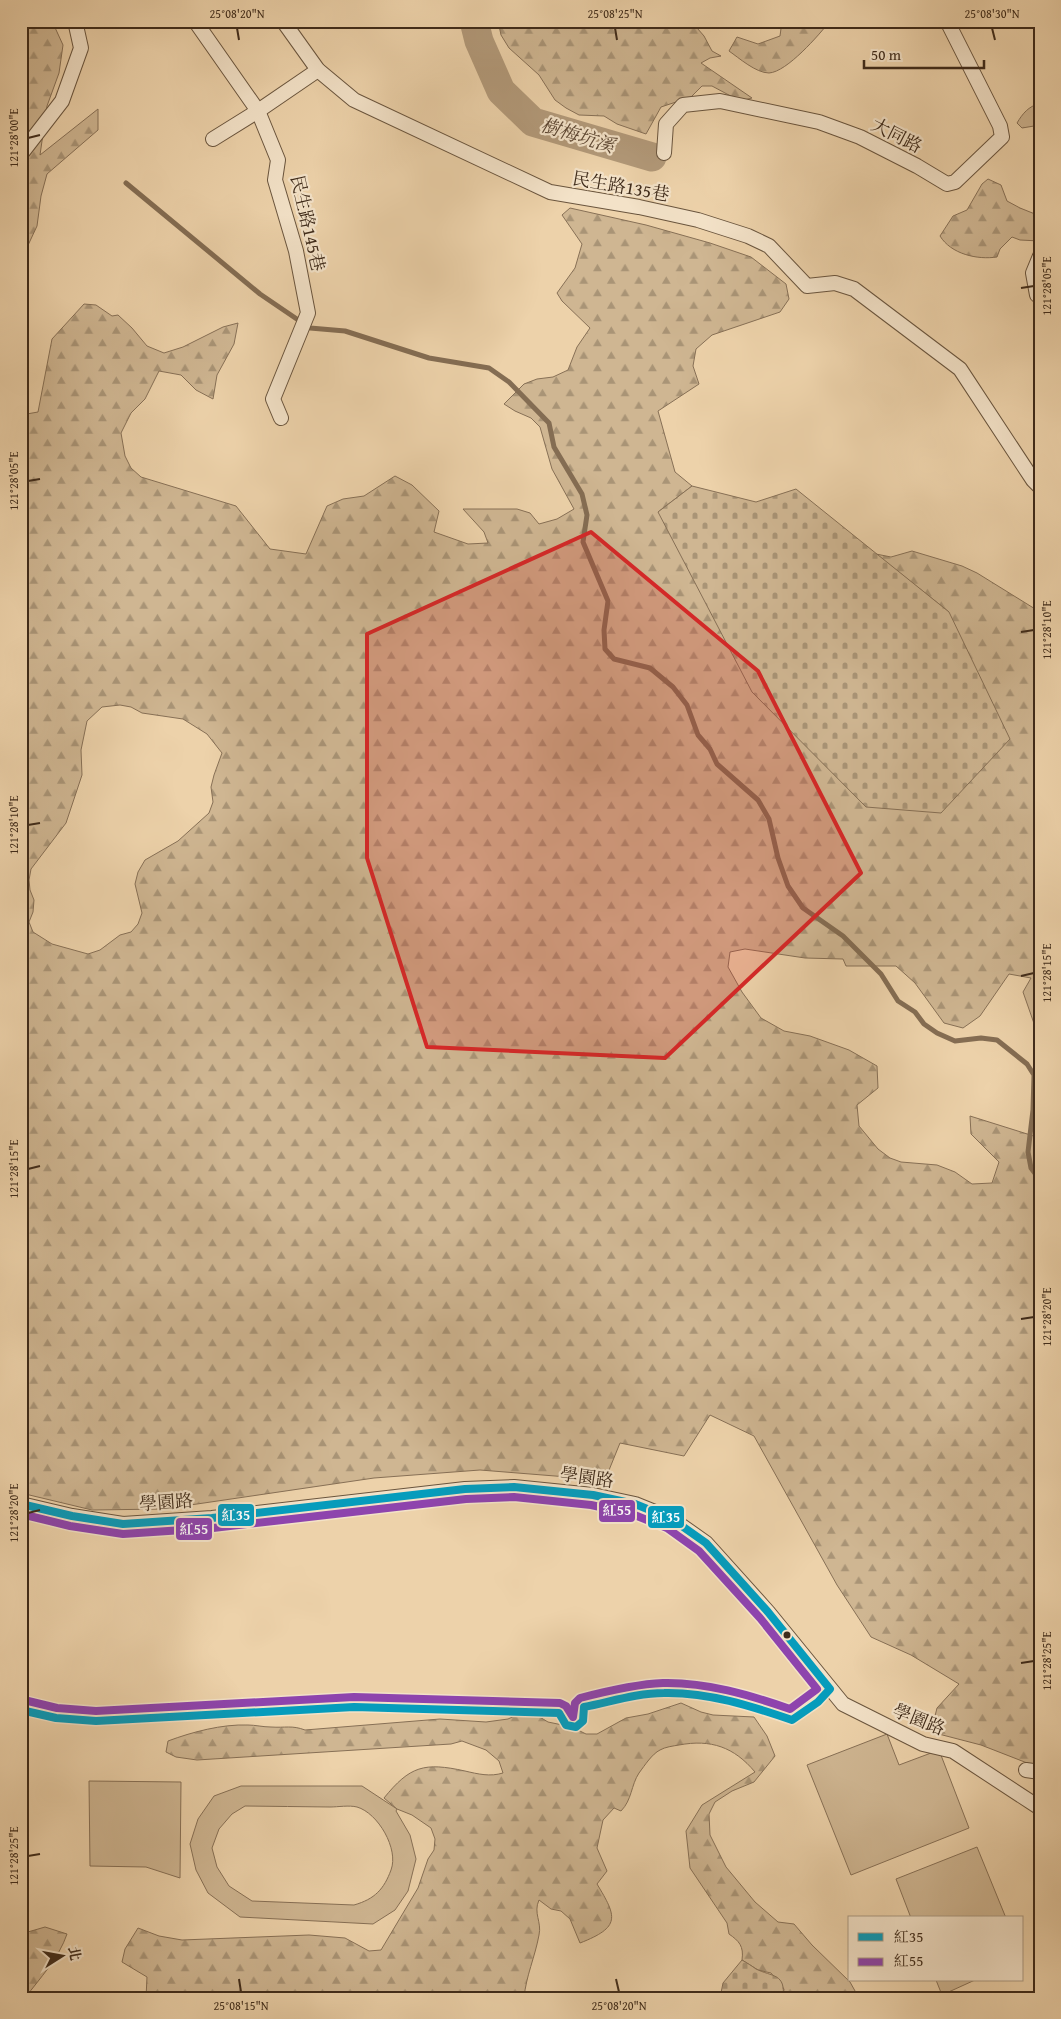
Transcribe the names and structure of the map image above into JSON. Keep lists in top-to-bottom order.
{
  "streets": {
    "street": [
      "大同路",
      "民生路135巷",
      "民生路145巷",
      "學園路"
    ]
  },
  "water": ["樹梅坑溪"],
  "lines": ["transit line 紅35", "transit line 紅55"],
  "legend": ["紅35", "紅55"],
  "scale_bar": "50 m",
  "north": "right",
  "coordinates": [
    "25°08'20\"N",
    "25°08'25\"N",
    "25°08'30\"N",
    "121°28'00\"E",
    "121°28'05\"E",
    "121°28'10\"E",
    "121°28'15\"E",
    "121°28'20\"E",
    "121°28'25\"E",
    "25°08'15\"N"
  ]
}
